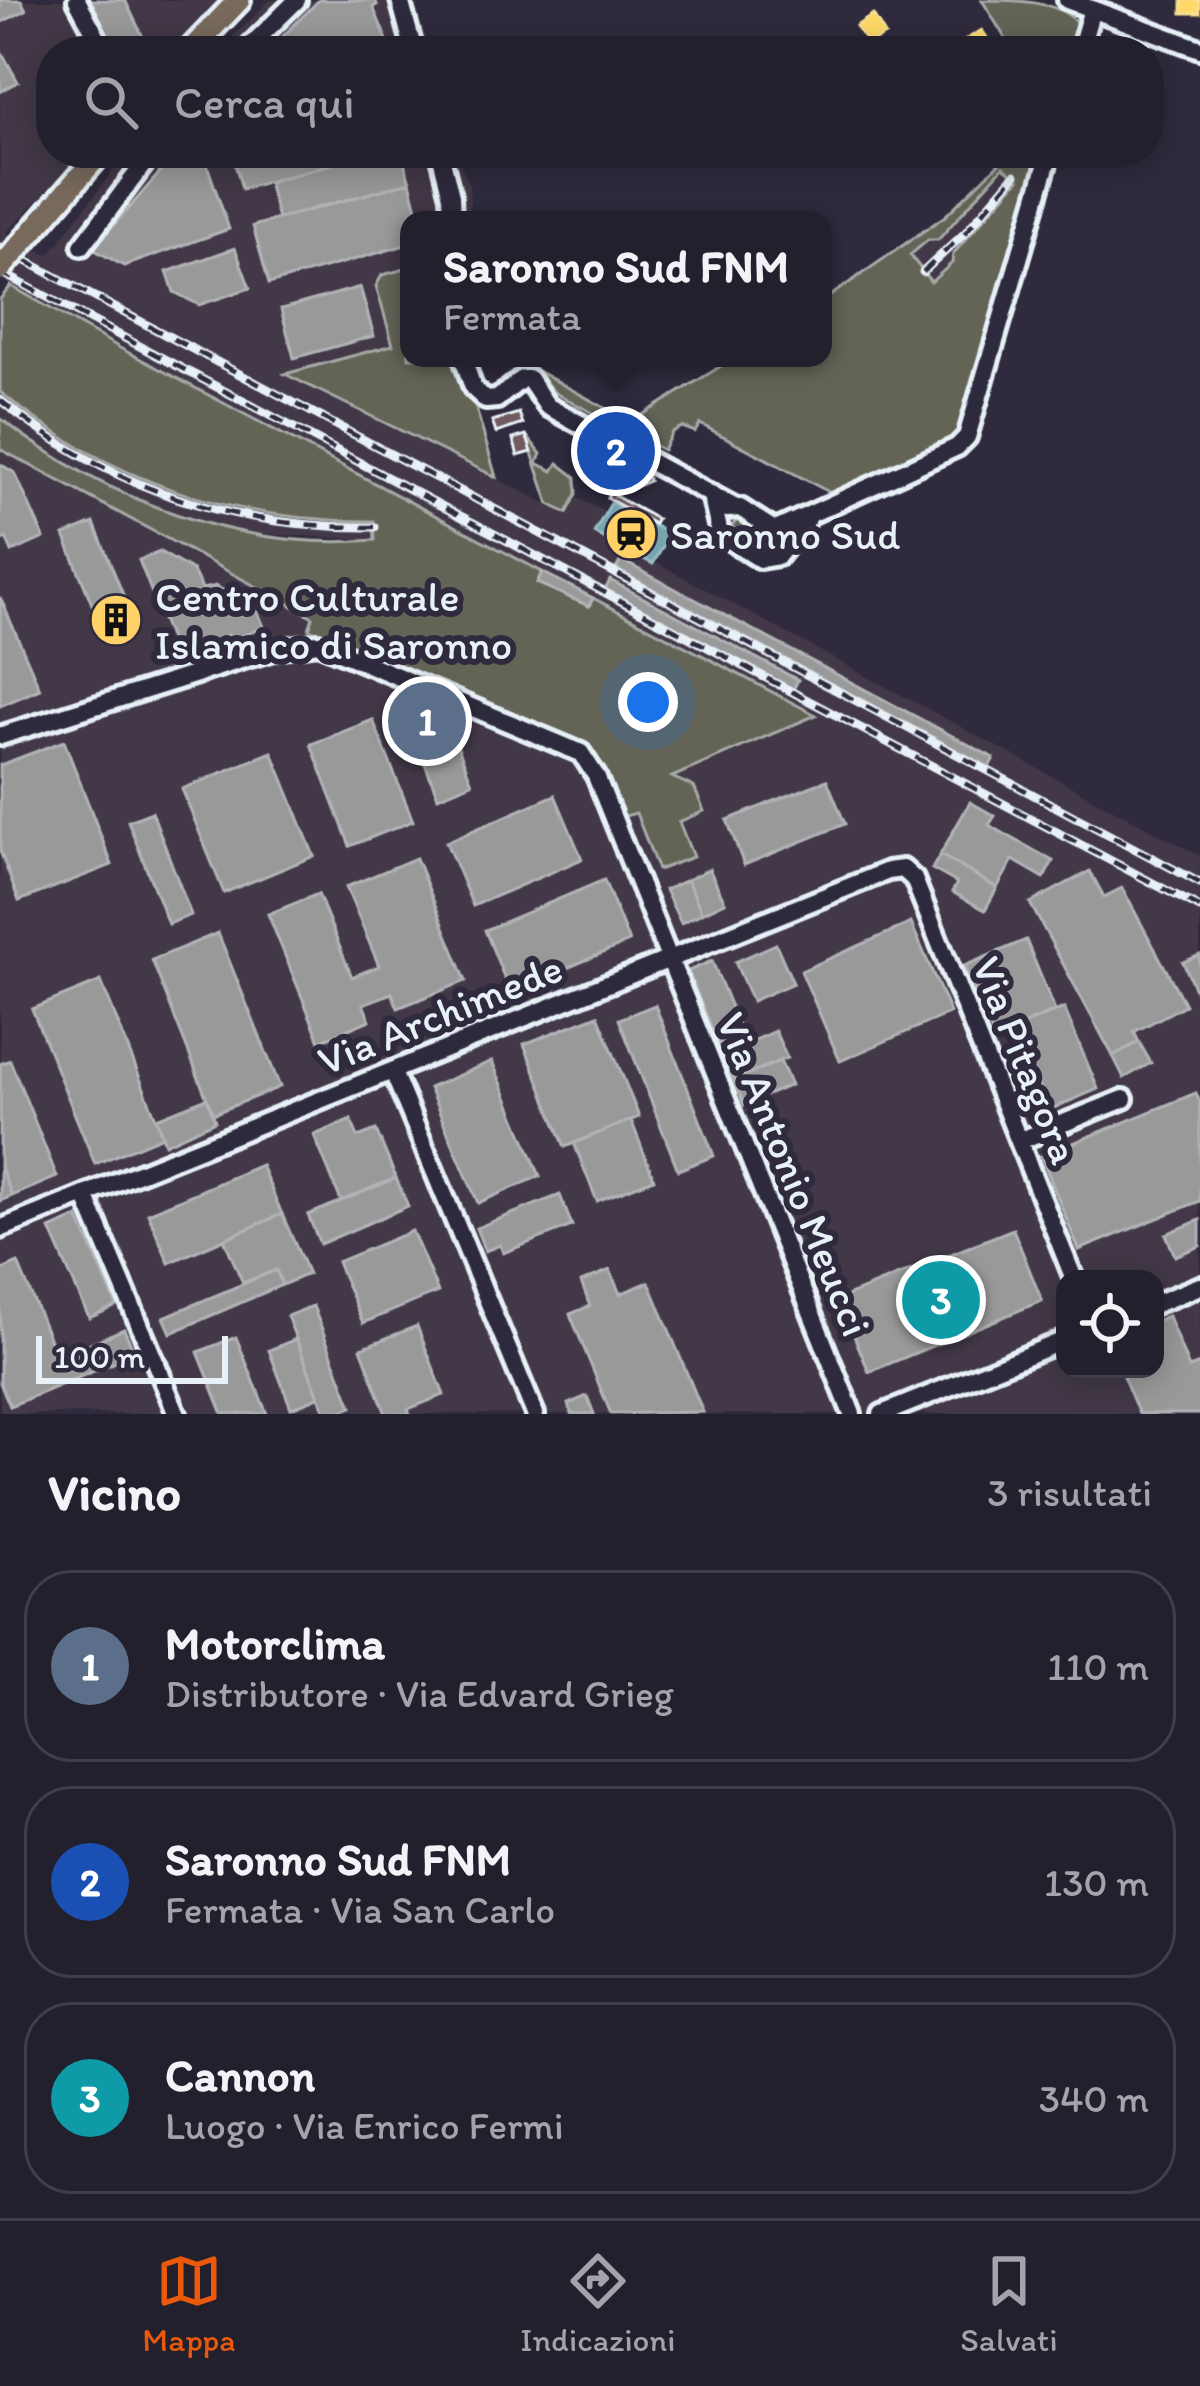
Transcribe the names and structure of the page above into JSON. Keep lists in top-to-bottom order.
{
  "streets": {
    "street": ["Via Archimede", "Via Pitagora", "Via Antonio Meucci"]
  },
  "crossings": [
    ["Via Archimede", "Via Pitagora"],
    ["Via Archimede", "Via Antonio Meucci"]
  ],
  "places": {
    "station": ["Saronno Sud"],
    "building": ["Centro Culturale Islamico di Saronno"]
  },
  "scale_bar": "100 m",
  "page": {
    "search": "Cerca qui",
    "popup": ["Saronno Sud FNM", "Fermata"],
    "pins": ["2", "1", "3"],
    "scale": "100 m",
    "heading": ["Vicino", "3 risultati"],
    "list": [
      {
        "mark": "1",
        "name": "Motorclima",
        "note": "Distributore · Via Edvard Grieg",
        "value": "110 m"
      },
      {
        "mark": "2",
        "name": "Saronno Sud FNM",
        "note": "Fermata · Via San Carlo",
        "value": "130 m"
      },
      {
        "mark": "3",
        "name": "Cannon",
        "note": "Luogo · Via Enrico Fermi",
        "value": "340 m"
      }
    ],
    "nav": ["Mappa", "Indicazioni", "Salvati"]
  }
}
